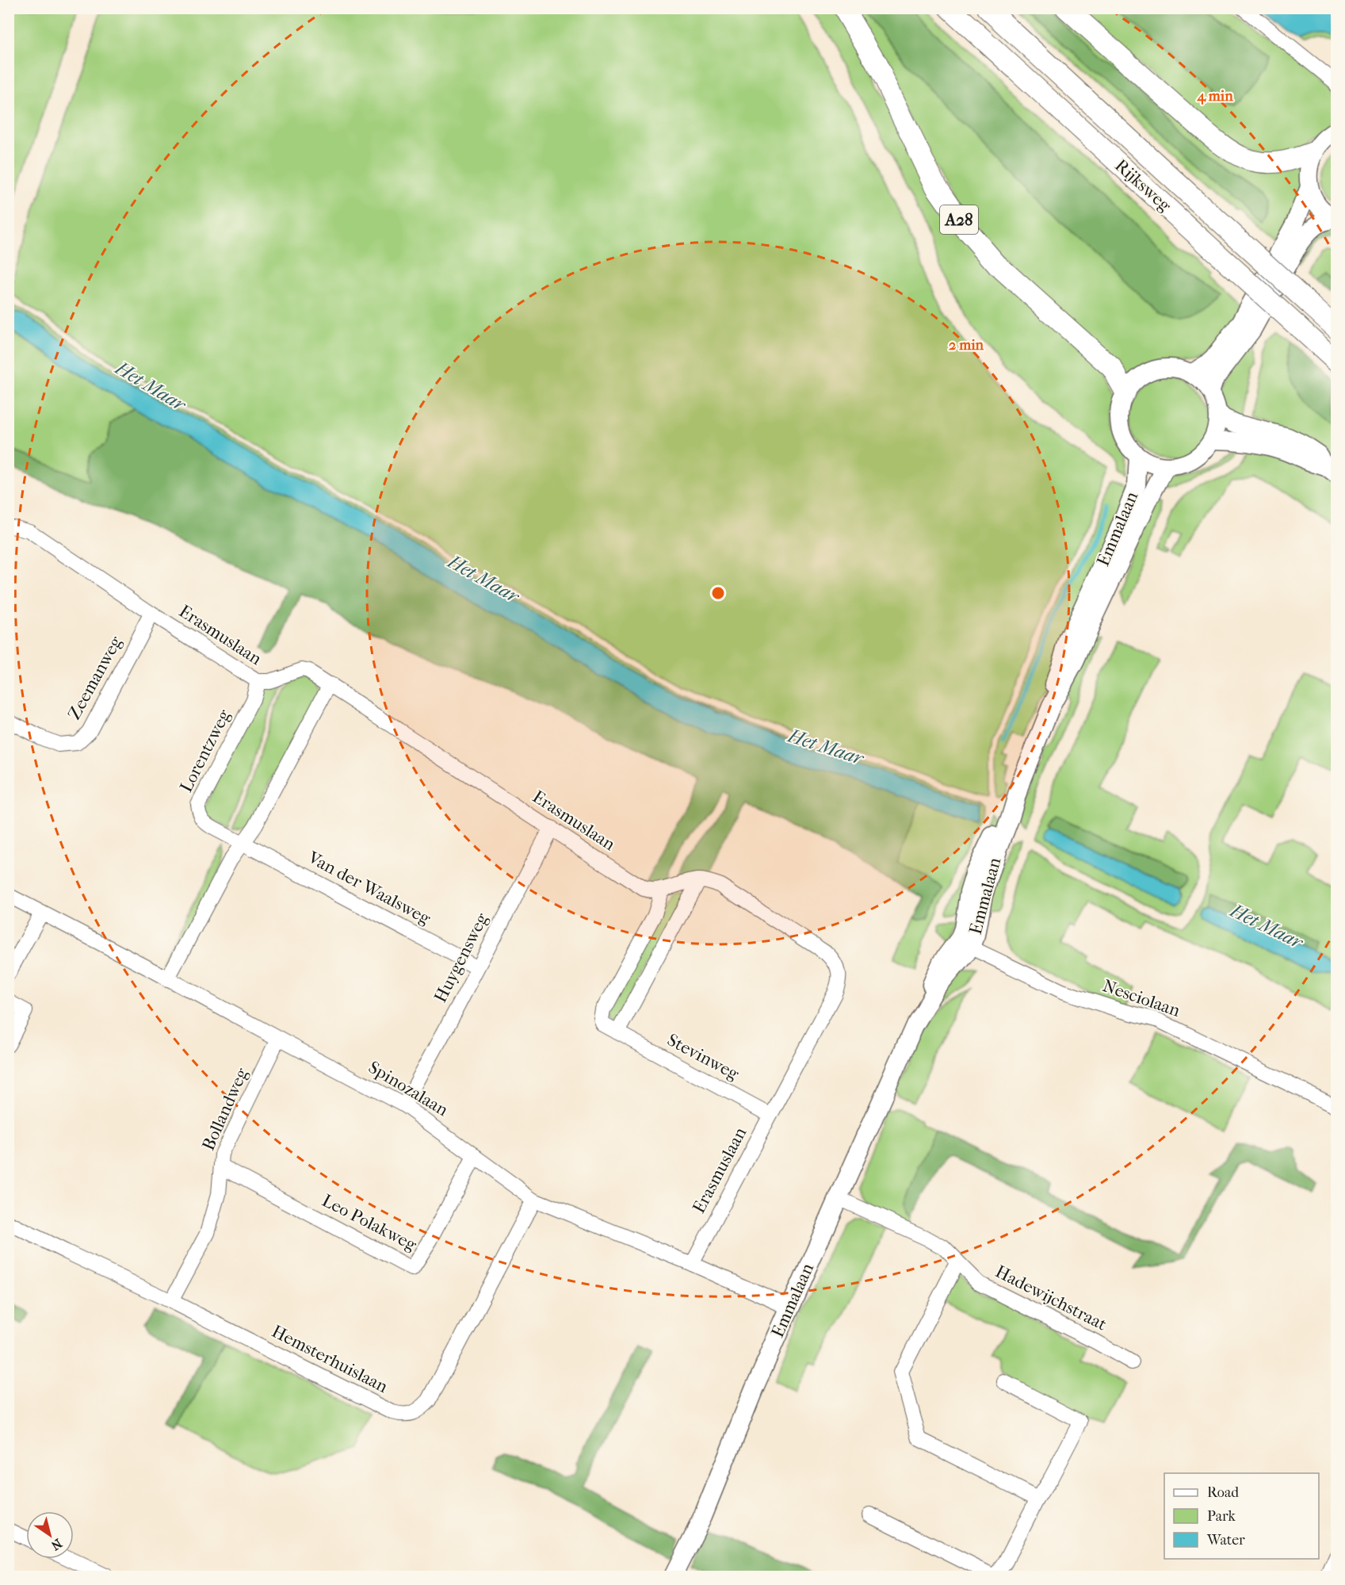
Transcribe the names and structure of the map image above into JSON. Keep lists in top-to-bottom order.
{
  "streets": {
    "highway": ["Rijksweg", "A28"],
    "main road": ["Emmalaan"],
    "street": [
      "Erasmuslaan",
      "Zeemanweg",
      "Lorentzweg",
      "Van der Waalsweg",
      "Huygensweg",
      "Nesciolaan",
      "Stevinweg",
      "Spinozalaan",
      "Bollandweg",
      "Leo Polakweg",
      "Hadewijchstraat",
      "Hemsterhuislaan"
    ]
  },
  "crossings": [
    ["A28", "Emmalaan"],
    ["Emmalaan", "Nesciolaan"],
    ["Emmalaan", "Spinozalaan"],
    ["Emmalaan", "Hadewijchstraat"],
    ["Erasmuslaan", "Zeemanweg"],
    ["Erasmuslaan", "Lorentzweg"],
    ["Erasmuslaan", "Huygensweg"],
    ["Erasmuslaan", "Stevinweg"],
    ["Erasmuslaan", "Spinozalaan"],
    ["Lorentzweg", "Van der Waalsweg"],
    ["Van der Waalsweg", "Huygensweg"],
    ["Huygensweg", "Spinozalaan"],
    ["Spinozalaan", "Bollandweg"],
    ["Spinozalaan", "Leo Polakweg"],
    ["Spinozalaan", "Hemsterhuislaan"],
    ["Bollandweg", "Leo Polakweg"],
    ["Bollandweg", "Hemsterhuislaan"]
  ],
  "water": ["Het Maar"],
  "legend": ["Road", "Park", "Water"],
  "north": "bottom right",
  "rings": ["4 min", "2 min"]
}
